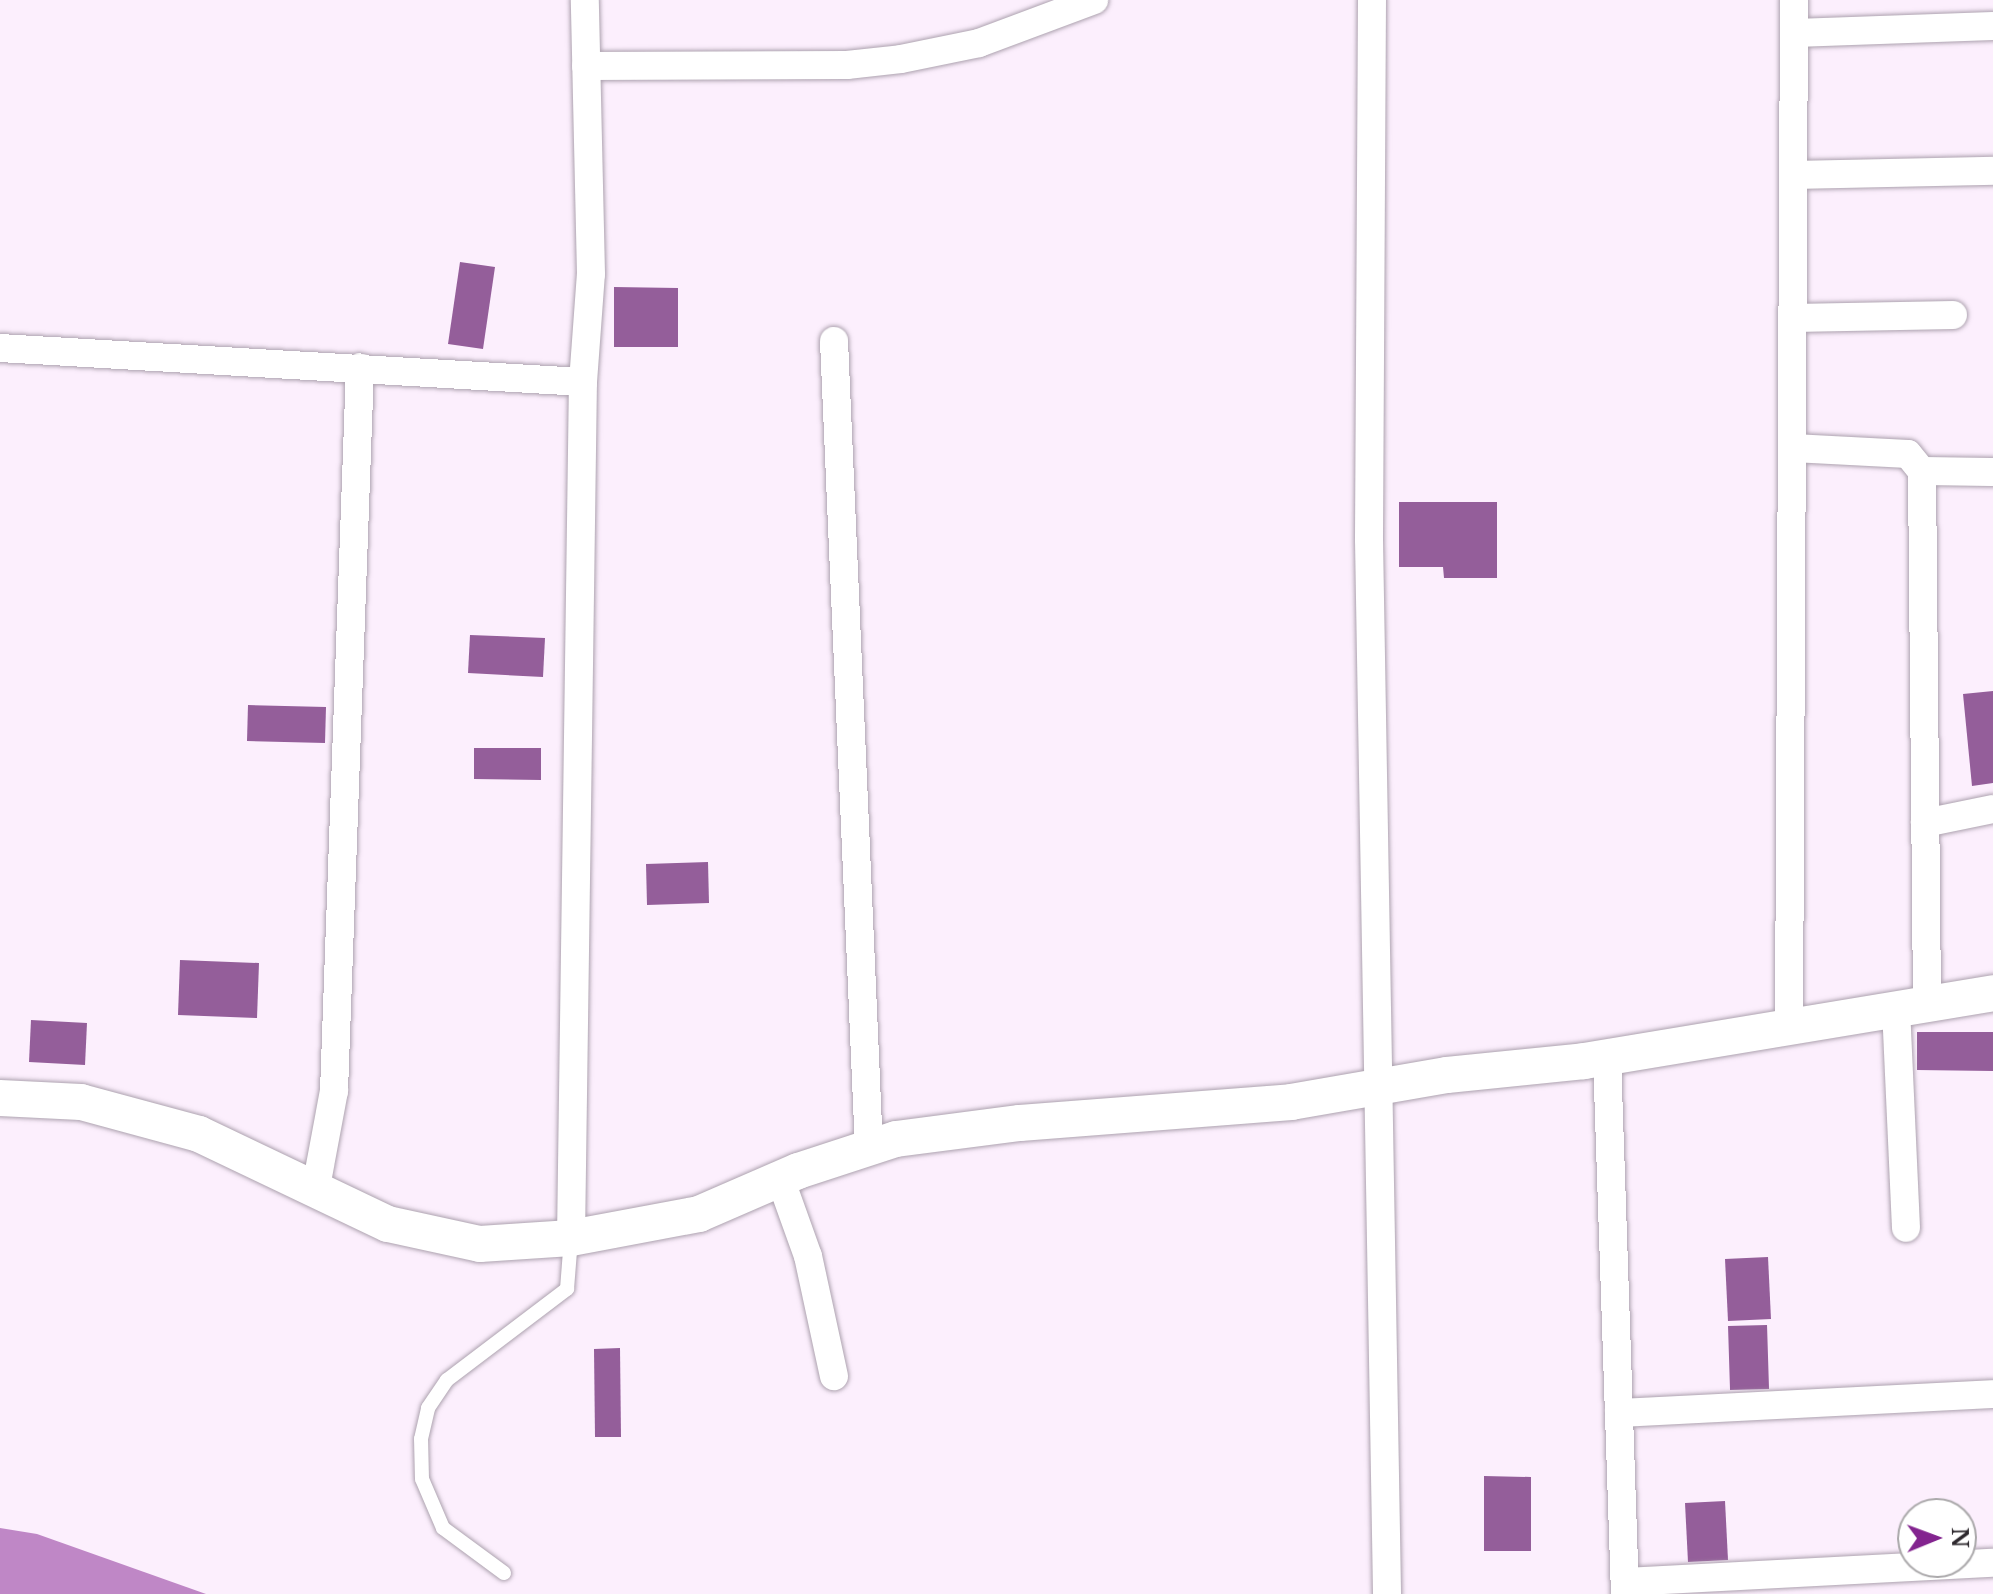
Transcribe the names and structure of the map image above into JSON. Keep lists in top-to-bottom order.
{
  "north": "right"
}
